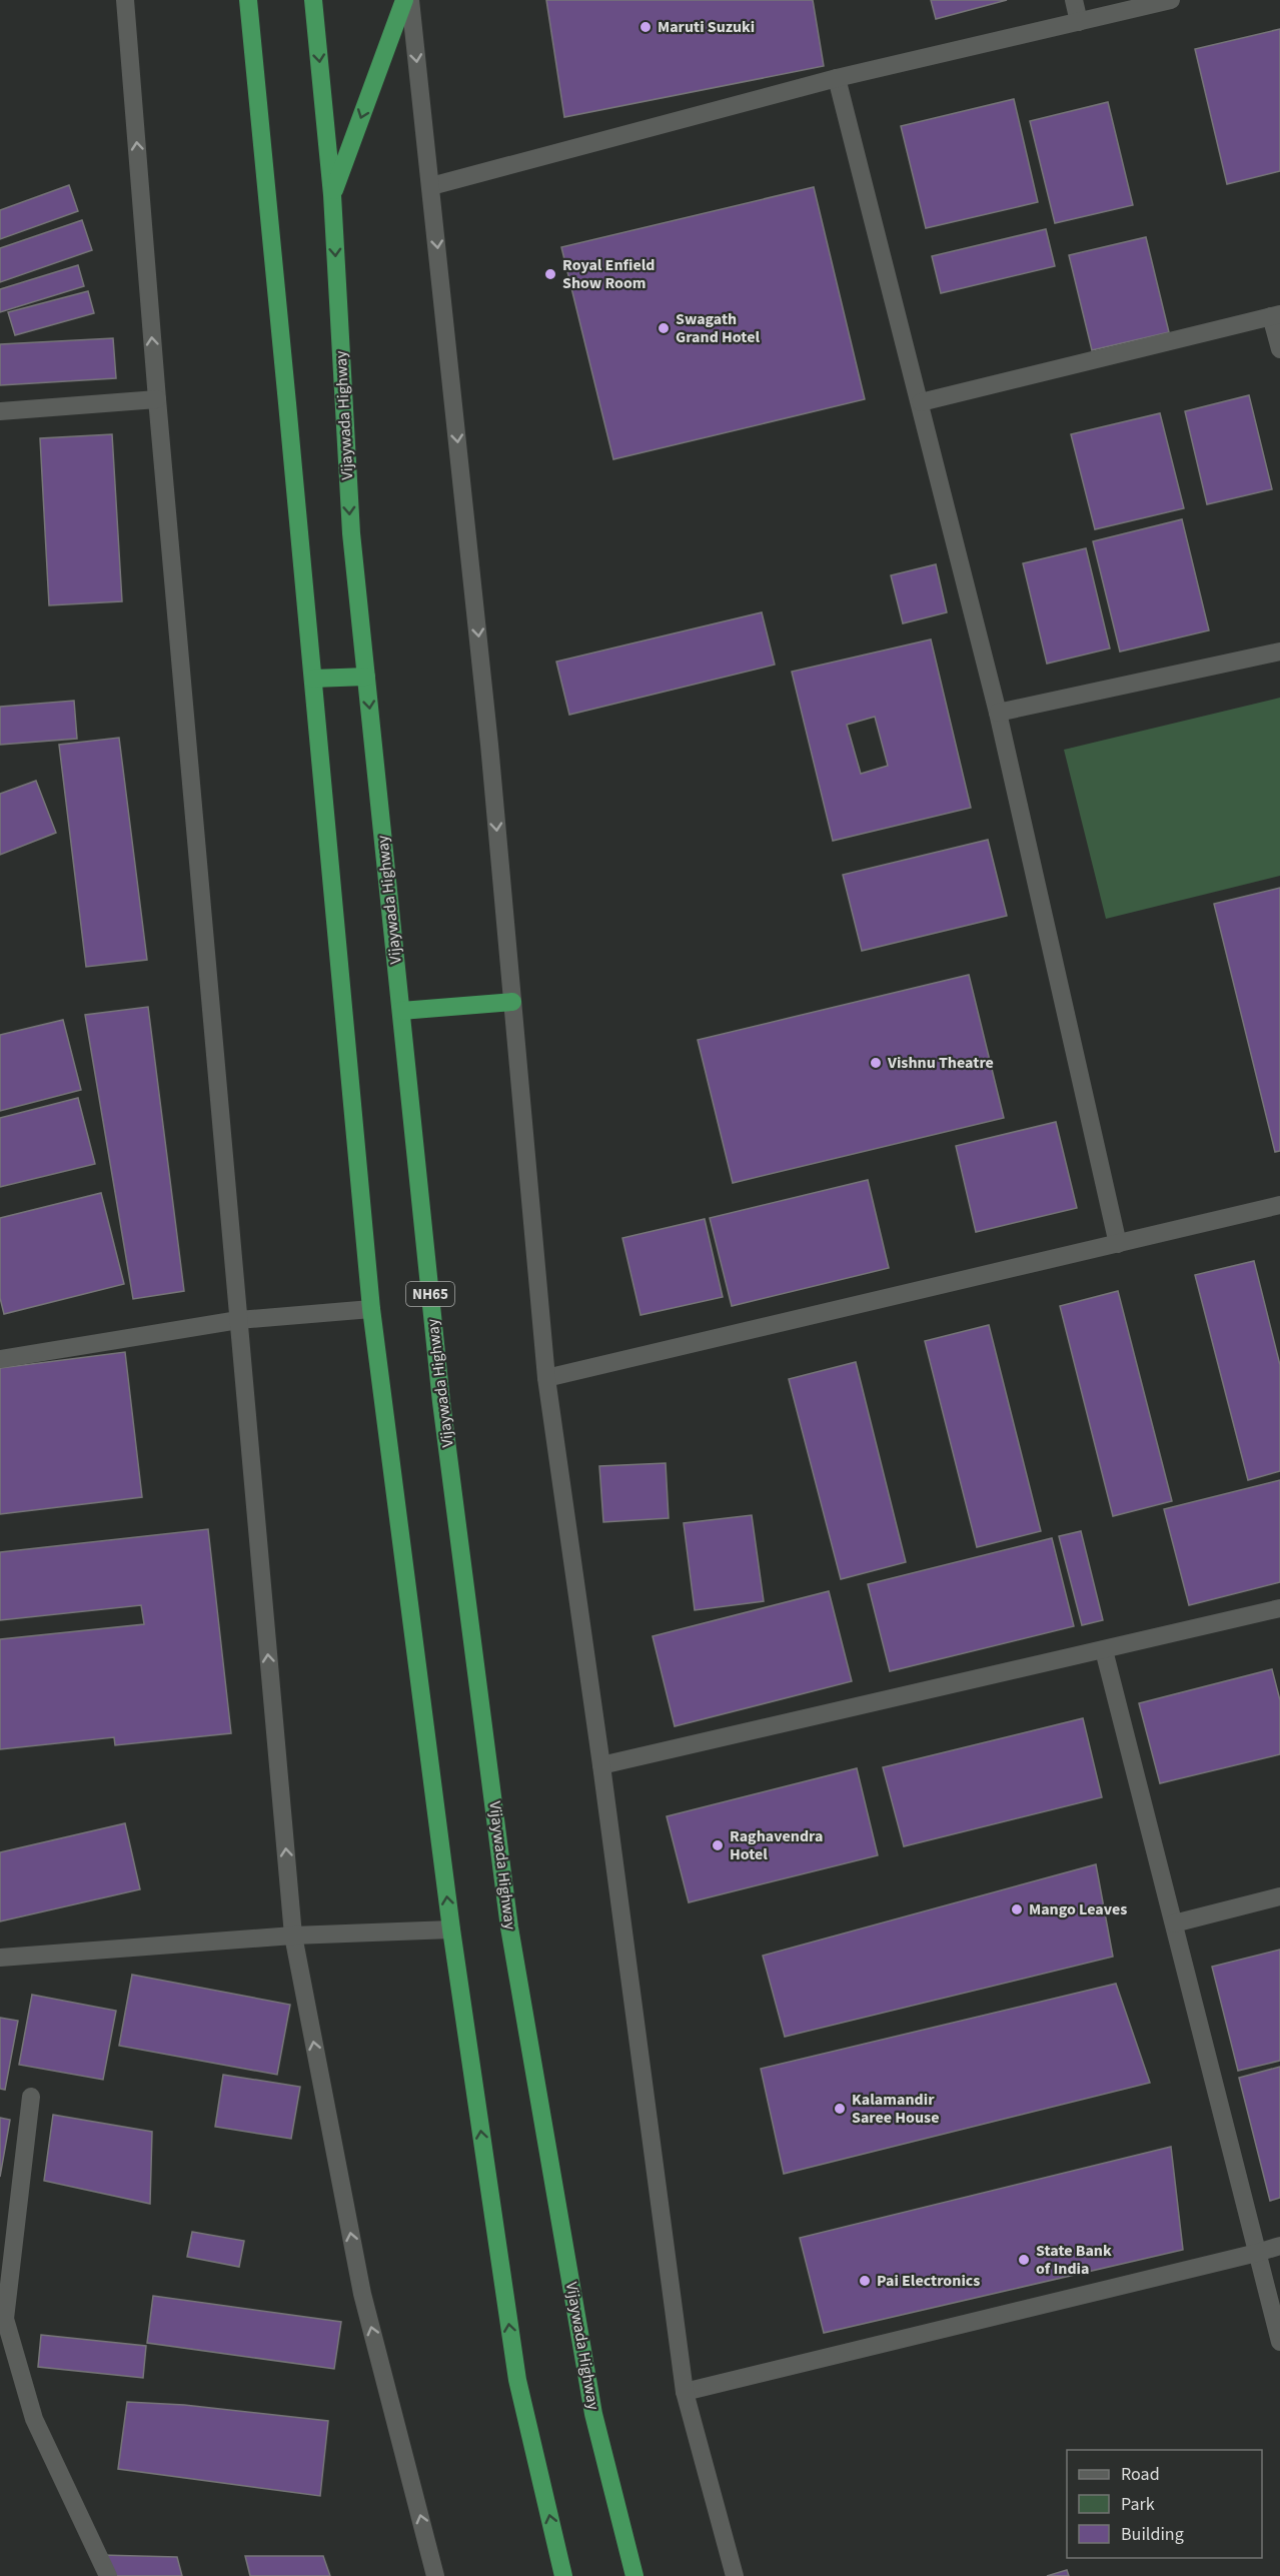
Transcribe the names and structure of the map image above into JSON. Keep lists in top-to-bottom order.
{
  "streets": {
    "highway": ["Vijaywada Highway", "NH65"]
  },
  "places": [
    "Maruti Suzuki",
    "Royal Enfield Show Room",
    "Swagath Grand Hotel",
    "Vishnu Theatre",
    "Raghavendra Hotel",
    "Mango Leaves",
    "Kalamandir Saree House",
    "State Bank of India",
    "Pai Electronics"
  ],
  "legend": ["Road", "Park", "Building"]
}
